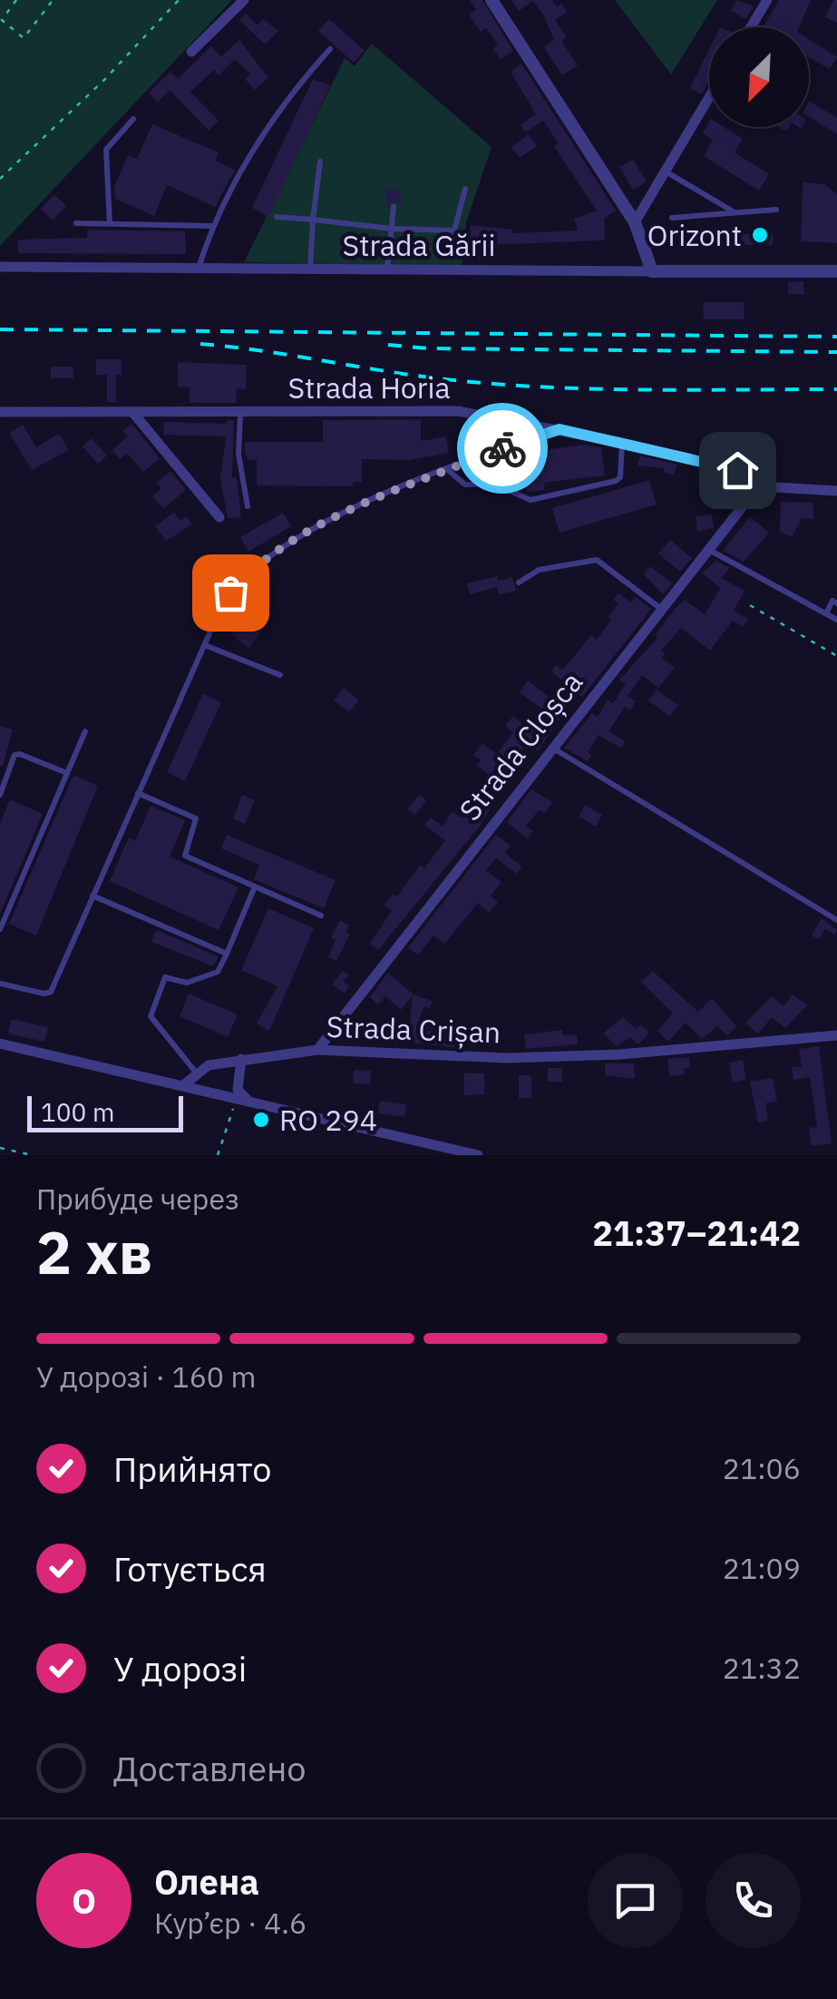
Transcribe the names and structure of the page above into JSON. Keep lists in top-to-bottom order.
{
  "streets": {
    "street": [
      "Strada Gării",
      "Strada Horia",
      "Strada Cloșca",
      "Strada Crișan"
    ]
  },
  "crossings": [
    ["Strada Horia", "Strada Cloșca"],
    ["Strada Cloșca", "Strada Crișan"]
  ],
  "places": ["Orizont", "RO 294"],
  "scale_bar": "100 m",
  "north": "bottom left",
  "page": {
    "scale": "100 m",
    "heading": ["2 хв", "Прибуде через", "21:37–21:42"],
    "panel": ["Олена", "Кур’єр · 4.6"],
    "bar": "У дорозі · 160 m",
    "list": [
      ["Прийнято", "21:06"],
      ["Готується", "21:09"],
      ["У дорозі", "21:32"],
      "Доставлено"
    ],
    "round": "О"
  }
}
